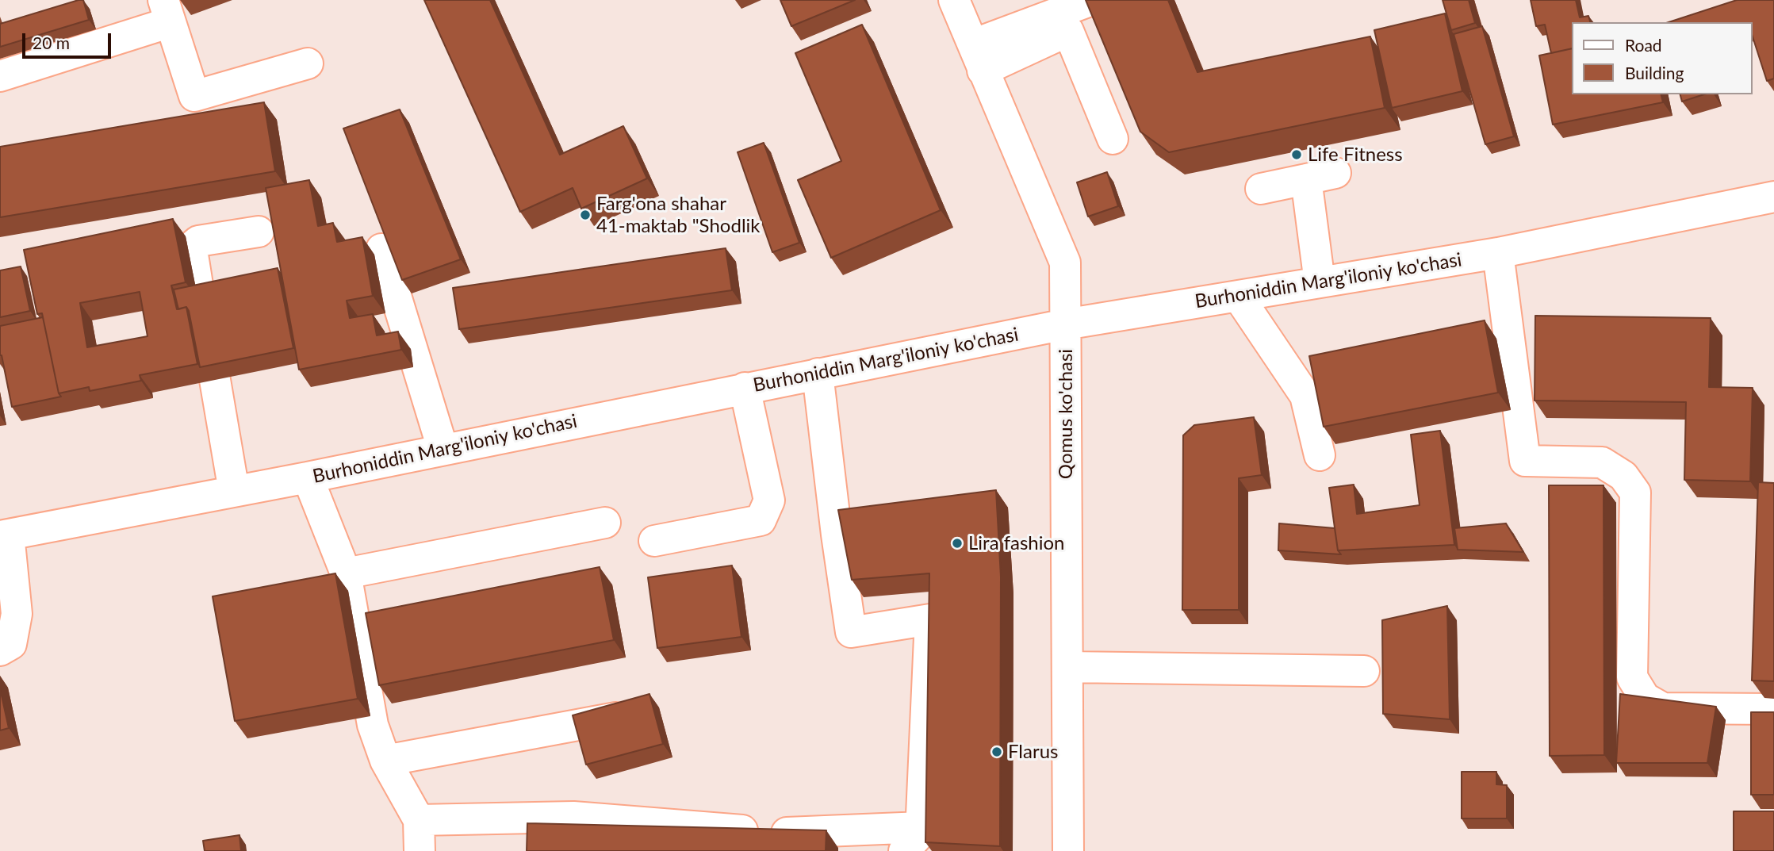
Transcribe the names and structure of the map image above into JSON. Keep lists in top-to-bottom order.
{
  "streets": {
    "street": ["Burhoniddin Marg'iloniy ko'chasi", "Qomus ko'chasi"]
  },
  "crossings": [
    ["Burhoniddin Marg'iloniy ko'chasi", "Qomus ko'chasi"]
  ],
  "places": [
    "Life Fitness",
    "Farg'ona shahar 41-maktab \"Shodlik",
    "Lira fashion",
    "Flarus"
  ],
  "legend": ["Road", "Building"],
  "scale_bar": "20 m"
}
